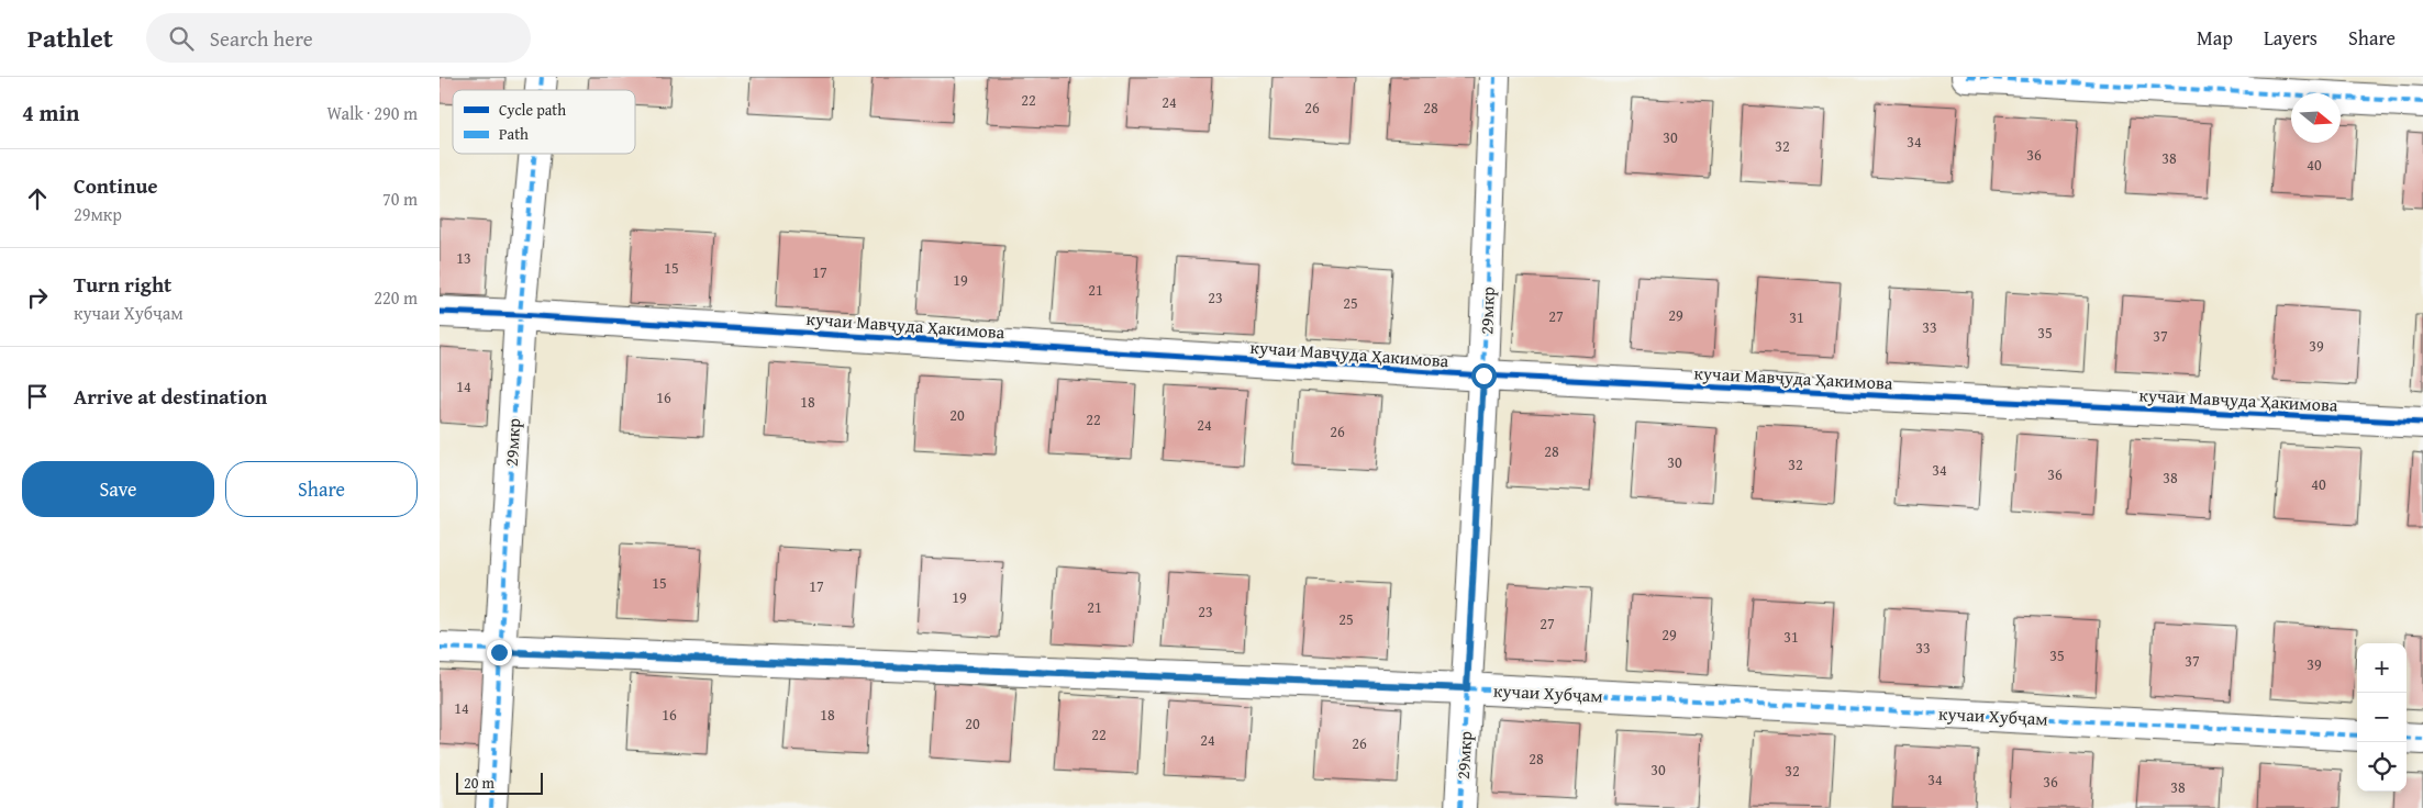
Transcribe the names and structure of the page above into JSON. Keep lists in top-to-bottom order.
{
  "streets": {
    "street": ["29мкр", "кучаи Мавҷуда Ҳакимова", "кучаи Хубҷам"]
  },
  "crossings": [
    ["29мкр", "кучаи Мавҷуда Ҳакимова"],
    ["29мкр", "кучаи Хубҷам"]
  ],
  "house_numbers": [
    "22",
    "24",
    "26",
    "28",
    "30",
    "34",
    "32",
    "36",
    "38",
    "40",
    "13",
    "15",
    "17",
    "19",
    "21",
    "23",
    "25",
    "29",
    "27",
    "31",
    "33",
    "35",
    "37",
    "39",
    "14",
    "16",
    "18",
    "20",
    "22",
    "24",
    "26",
    "28",
    "30",
    "32",
    "34",
    "36",
    "38",
    "40",
    "15",
    "17",
    "19",
    "21",
    "23",
    "25",
    "27",
    "29",
    "31",
    "33",
    "35",
    "37",
    "39",
    "14",
    "16",
    "18",
    "20",
    "22",
    "24",
    "26",
    "28",
    "30",
    "32",
    "34",
    "36",
    "38"
  ],
  "legend": ["Cycle path", "Path"],
  "scale_bar": "20 m",
  "north": "right",
  "page": {
    "header": "Pathlet",
    "search": "Search here",
    "nav": ["Map", "Layers", "Share"],
    "heading": ["4 min", "Walk · 290 m"],
    "list": [
      ["Continue", "29мкр", "70 m"],
      ["Turn right", "кучаи Хубҷам", "220 m"],
      "Arrive at destination"
    ],
    "buttons": ["Save", "Share"],
    "map_buttons": ["+", "−"],
    "scale": "20 m"
  }
}
